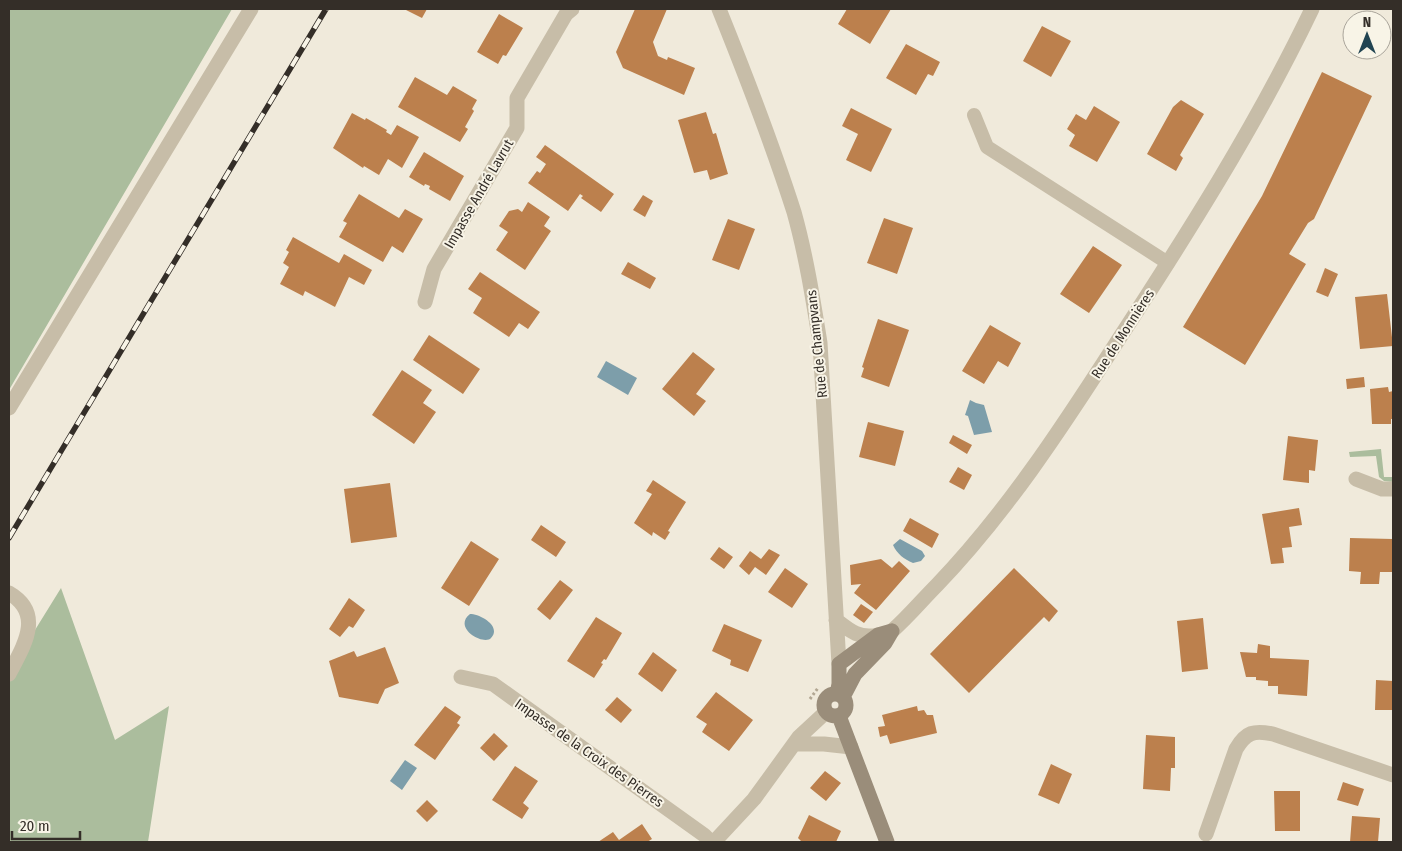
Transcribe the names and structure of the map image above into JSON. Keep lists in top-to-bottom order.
{
  "streets": {
    "street": [
      "Impasse André Lavrut",
      "Rue de Monnières",
      "Rue de Champvans",
      "Impasse de la Croix des Pierres"
    ]
  },
  "crossings": [
    ["Rue de Monnières", "Rue de Champvans"]
  ],
  "scale_bar": "20 m",
  "north": "top"
}
